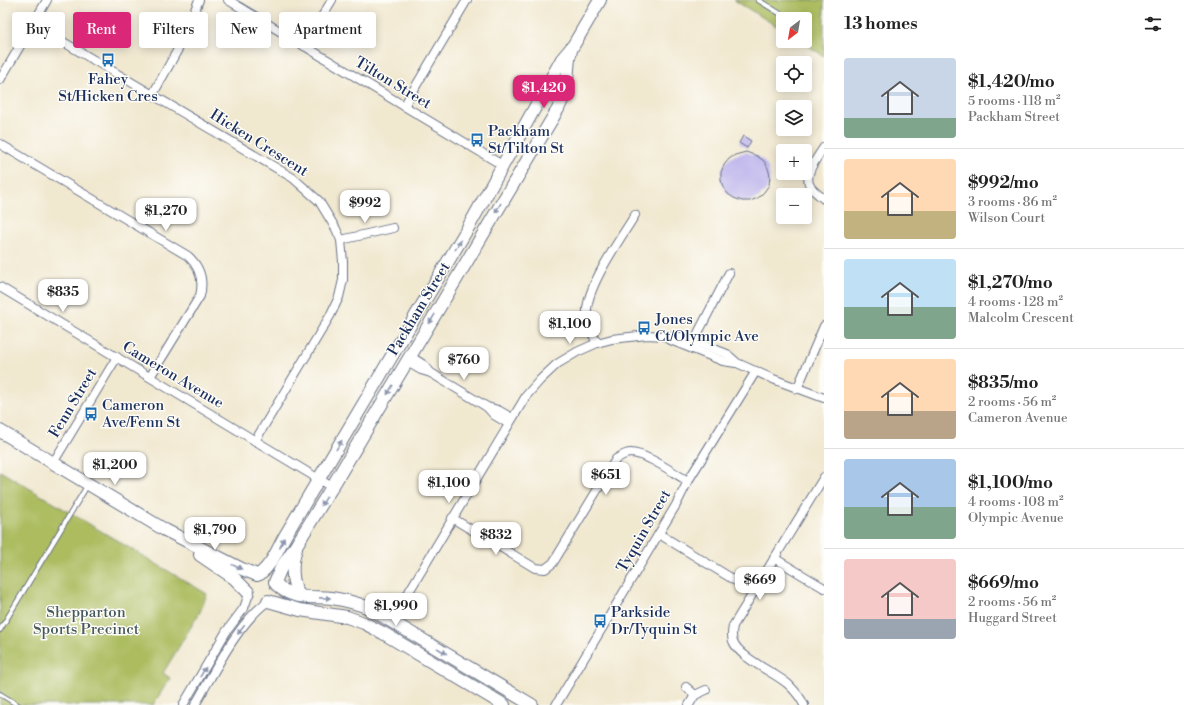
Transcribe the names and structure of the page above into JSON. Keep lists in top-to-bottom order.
{
  "streets": {
    "street": [
      "Tilton Street",
      "Hicken Crescent",
      "Packham Street",
      "Cameron Avenue",
      "Fenn Street",
      "Tyquin Street"
    ]
  },
  "crossings": [
    ["Tilton Street", "Packham Street"],
    ["Hicken Crescent", "Cameron Avenue"],
    ["Packham Street", "Cameron Avenue"],
    ["Cameron Avenue", "Fenn Street"]
  ],
  "parks": ["Shepparton Sports Precinct"],
  "places": {
    "bus stop": [
      "Fahey St/Hicken Cres",
      "Packham St/Tilton St",
      "Jones Ct/Olympic Ave",
      "Cameron Ave/Fenn St",
      "Parkside Dr/Tyquin St"
    ]
  },
  "north": "bottom left",
  "page": {
    "heading": "13 homes",
    "map_buttons": ["+", "−"],
    "chip": [
      "Buy",
      "Rent",
      "Filters",
      "New",
      "Apartment"
    ],
    "list": [
      {
        "name": "$1,420/mo",
        "note": "5 rooms · 118 m² · Packham Street"
      },
      {
        "name": "$992/mo",
        "note": "3 rooms · 86 m² · Wilson Court"
      },
      {
        "name": "$1,270/mo",
        "note": "4 rooms · 128 m² · Malcolm Crescent"
      },
      {
        "name": "$835/mo",
        "note": "2 rooms · 56 m² · Cameron Avenue"
      },
      {
        "name": "$1,100/mo",
        "note": "4 rooms · 108 m² · Olympic Avenue"
      },
      {
        "name": "$669/mo",
        "note": "2 rooms · 56 m² · Huggard Street"
      }
    ],
    "price": [
      "$1,420",
      "$992",
      "$1,270",
      "$835",
      "$1,100",
      "$760",
      "$1,200",
      "$651",
      "$1,100",
      "$1,790",
      "$832",
      "$669",
      "$1,990"
    ]
  }
}
